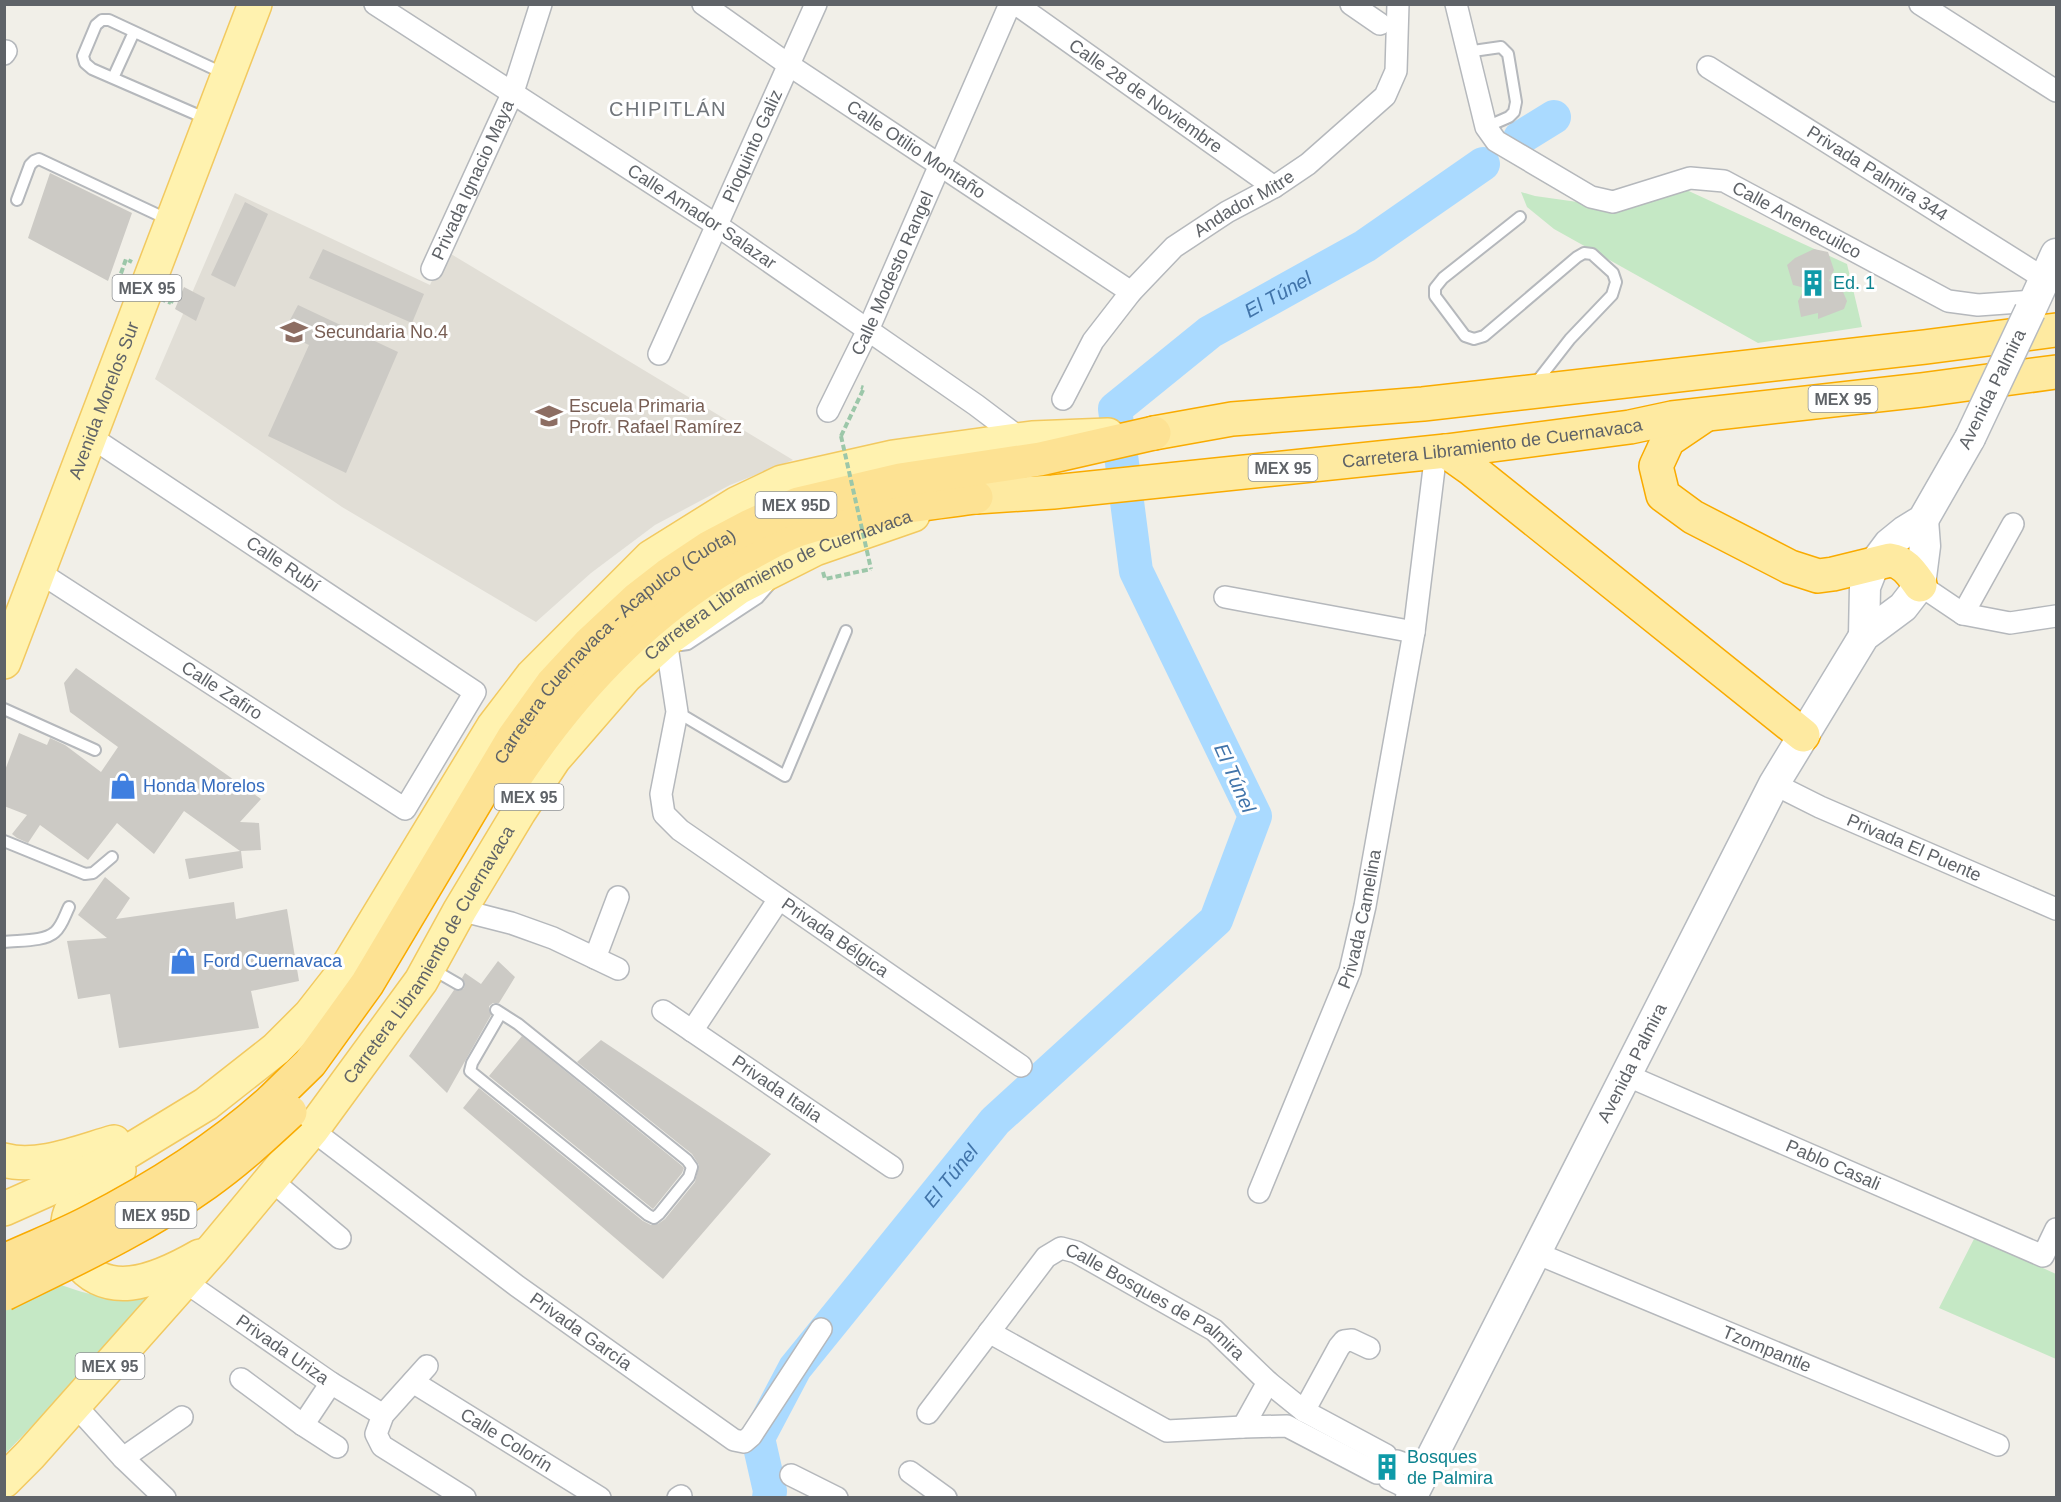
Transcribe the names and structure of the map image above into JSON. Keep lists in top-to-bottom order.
{
  "streets": {
    "highway": [
      "MEX 95",
      "Carretera Libramiento de Cuernavaca",
      "MEX 95D",
      "Carretera Cuernavaca - Acapulco (Cuota)"
    ],
    "main road": ["Avenida Palmira", "Avenida Morelos Sur"],
    "street": [
      "Calle 28 de Noviembre",
      "Pioquinto Galiz",
      "Calle Otilio Montaño",
      "Privada Palmira 344",
      "Privada Ignacio Maya",
      "Andador Mitre",
      "Calle Amador Salazar",
      "Calle Anenecuilco",
      "Calle Modesto Rangel",
      "Calle Rubí",
      "Calle Zafiro",
      "Privada El Puente",
      "Privada Camelina",
      "Privada Bélgica",
      "Privada Italia",
      "Pablo Casali",
      "Calle Bosques de Palmira",
      "Privada García",
      "Tzompantle",
      "Privada Uriza",
      "Calle Colorín"
    ]
  },
  "crossings": [
    ["Calle 28 de Noviembre", "Andador Mitre"],
    ["Pioquinto Galiz", "Calle Otilio Montaño"],
    ["Pioquinto Galiz", "Calle Amador Salazar"],
    ["Calle Otilio Montaño", "Andador Mitre"],
    ["Calle Otilio Montaño", "Calle Modesto Rangel"],
    ["Privada Palmira 344", "Calle Anenecuilco"],
    ["Privada Palmira 344", "Avenida Palmira"],
    ["Privada Ignacio Maya", "Calle Amador Salazar"],
    ["Calle Amador Salazar", "Calle Modesto Rangel"],
    ["Calle Amador Salazar", "Carretera Cuernavaca - Acapulco (Cuota)"],
    ["Calle Anenecuilco", "Avenida Palmira"],
    ["MEX 95", "Carretera Cuernavaca - Acapulco (Cuota)"],
    ["Avenida Palmira", "Privada El Puente"],
    ["Avenida Palmira", "Pablo Casali"],
    ["Avenida Palmira", "Calle Bosques de Palmira"],
    ["Avenida Palmira", "Tzompantle"],
    ["Avenida Morelos Sur", "Calle Rubí"],
    ["Avenida Morelos Sur", "Calle Zafiro"],
    ["Carretera Libramiento de Cuernavaca", "Carretera Cuernavaca - Acapulco (Cuota)"],
    ["Carretera Libramiento de Cuernavaca", "Privada Camelina"],
    ["Carretera Libramiento de Cuernavaca", "Privada García"],
    ["Carretera Libramiento de Cuernavaca", "Privada Uriza"],
    ["Calle Rubí", "Calle Zafiro"],
    ["Privada Bélgica", "Privada Italia"],
    ["Privada Uriza", "Calle Colorín"]
  ],
  "districts": ["CHIPITLÁN"],
  "water": ["El Túnel"],
  "places": {
    "building": ["Ed. 1", "Bosques de Palmira"],
    "school or university": ["Secundaria No.4", "Escuela Primaria Profr. Rafael Ramírez"],
    "shop": ["Honda Morelos", "Ford Cuernavaca"]
  }
}
